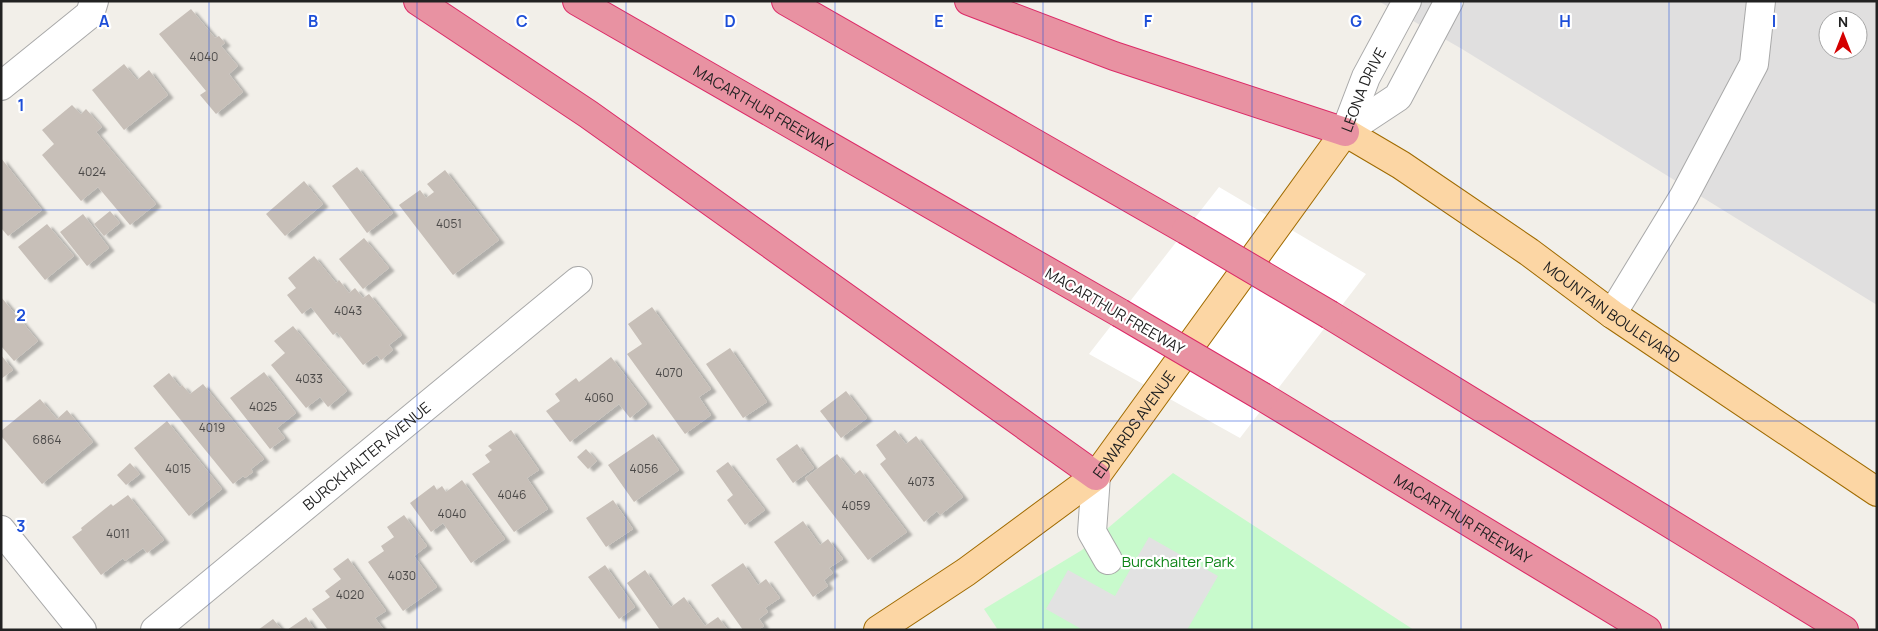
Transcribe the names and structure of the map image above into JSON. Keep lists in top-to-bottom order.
{
  "streets": {
    "highway": ["MACARTHUR FREEWAY"],
    "main road": ["MOUNTAIN BOULEVARD", "EDWARDS AVENUE"],
    "street": ["LEONA DRIVE", "BURCKHALTER AVENUE"]
  },
  "crossings": [
    ["LEONA DRIVE", "MOUNTAIN BOULEVARD"],
    ["LEONA DRIVE", "EDWARDS AVENUE"],
    ["MOUNTAIN BOULEVARD", "EDWARDS AVENUE"]
  ],
  "parks": ["Burckhalter Park"],
  "house_numbers": [
    "4040",
    "4024",
    "4051",
    "4043",
    "4070",
    "4033",
    "4060",
    "4025",
    "4019",
    "6864",
    "4015",
    "4056",
    "4073",
    "4046",
    "4059",
    "4040",
    "4011",
    "4030",
    "4020"
  ],
  "north": "top",
  "grid": {
    "columns": [
      "A",
      "B",
      "C",
      "D",
      "E",
      "F",
      "G",
      "H",
      "I"
    ],
    "rows": ["1", "2", "3"]
  }
}
